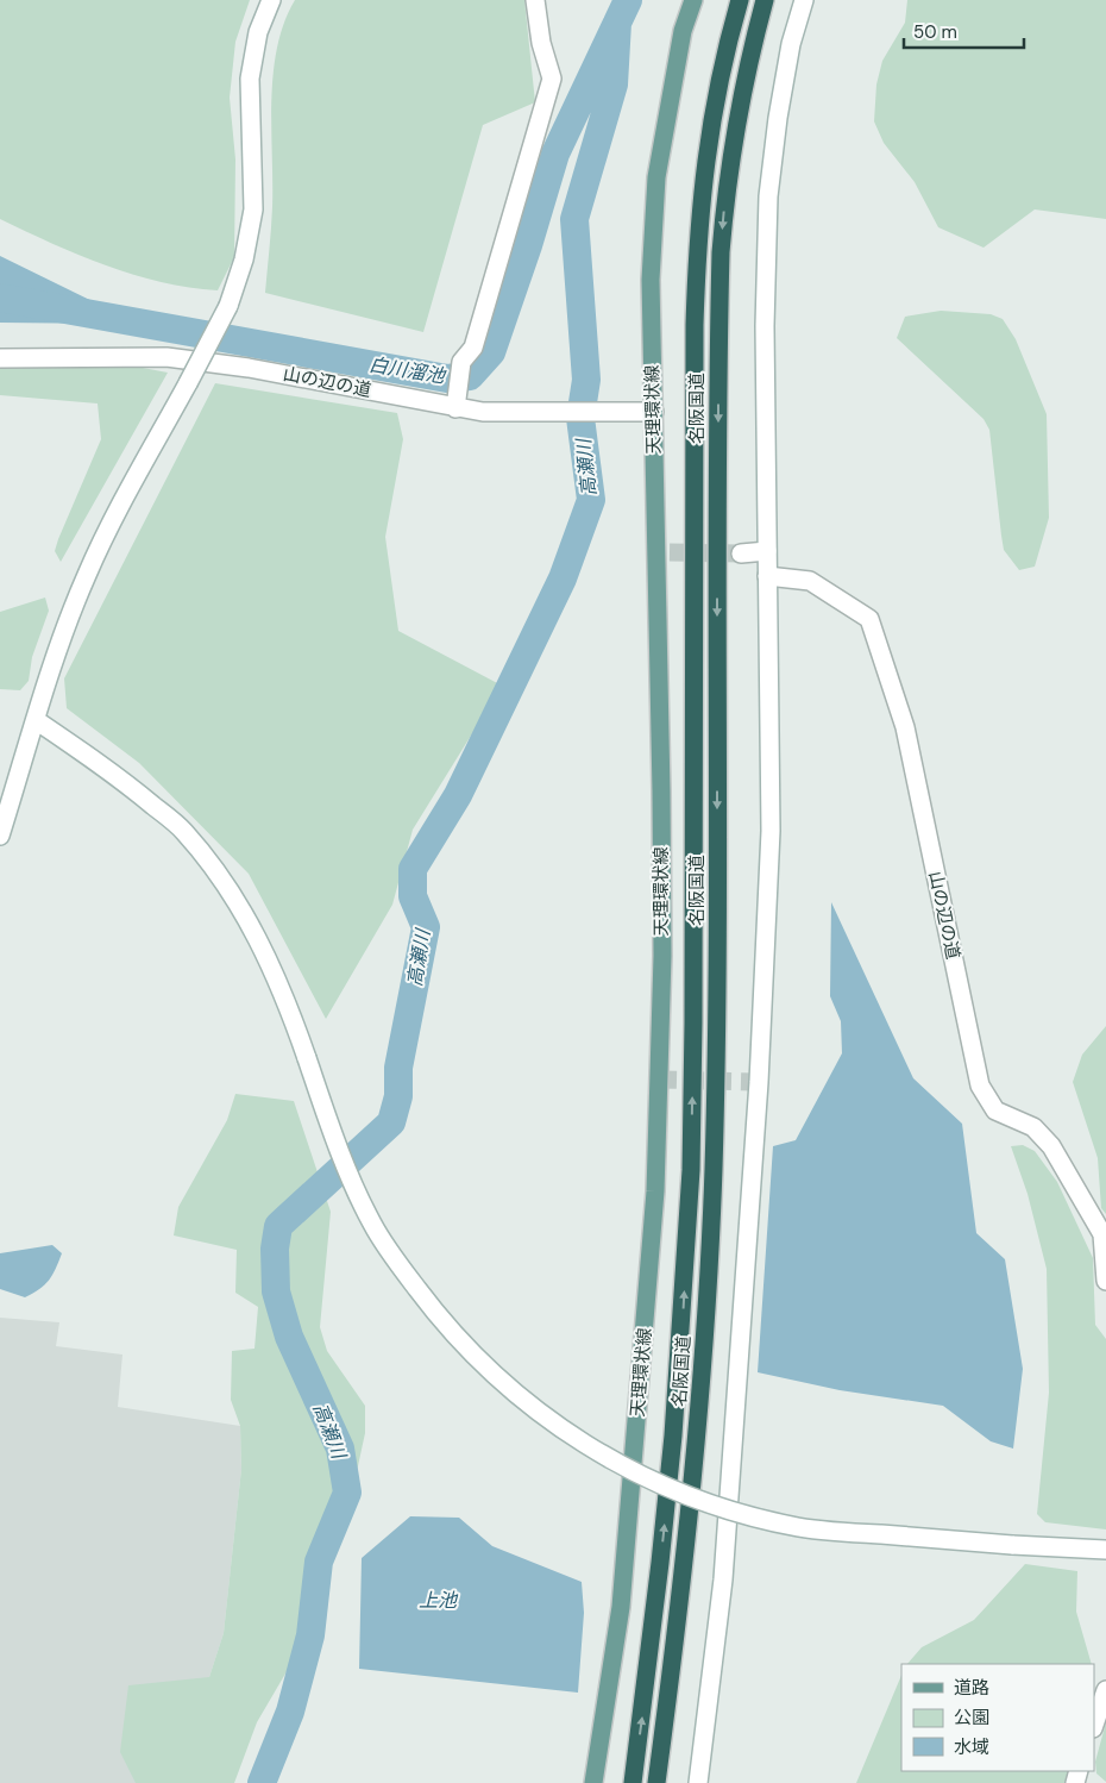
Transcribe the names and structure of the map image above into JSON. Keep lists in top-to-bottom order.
{
  "streets": {
    "highway": ["名阪国道"],
    "main road": ["天理環状線"],
    "street": ["山の辺の道"]
  },
  "crossings": [
    ["山の辺の道", "天理環状線"]
  ],
  "water": ["白川溜池", "高瀬川", "上池"],
  "legend": ["道路", "公園", "水域"],
  "scale_bar": "50 m"
}
